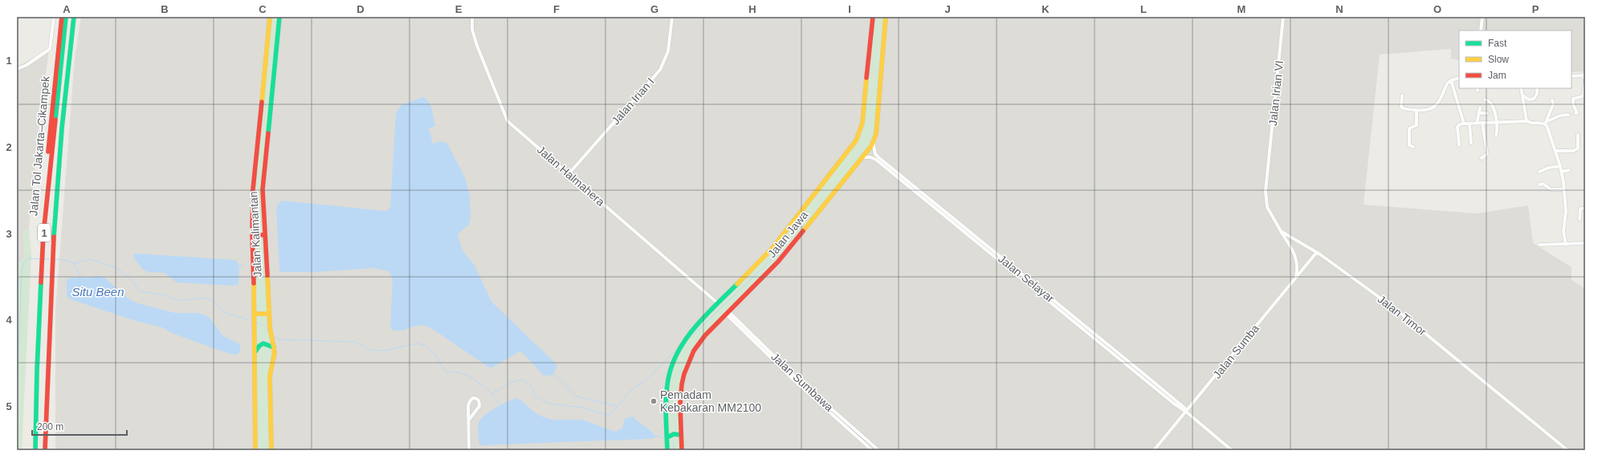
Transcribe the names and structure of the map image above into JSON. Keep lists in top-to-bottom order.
{
  "streets": {
    "main road": [
      "Jalan Tol Jakarta–Cikampek",
      "1",
      "Jalan Kalimantan",
      "Jalan Jawa"
    ],
    "street": [
      "Jalan Irian VI",
      "Jalan Irian I",
      "Jalan Halmahera",
      "Jalan Selayar",
      "Jalan Timor",
      "Jalan Sumba",
      "Jalan Sumbawa"
    ]
  },
  "crossings": [
    ["Jalan Irian VI", "Jalan Timor"],
    ["Jalan Irian I", "Jalan Halmahera"],
    ["Jalan Halmahera", "Jalan Jawa"],
    ["Jalan Jawa", "Jalan Selayar"],
    ["Jalan Jawa", "Jalan Sumbawa"],
    ["Jalan Selayar", "Jalan Sumba"],
    ["Jalan Timor", "Jalan Sumba"]
  ],
  "water": ["Situ Been"],
  "places": ["Pemadam Kebakaran MM2100"],
  "legend": ["Fast", "Slow", "Jam"],
  "scale_bar": "200 m",
  "grid": {
    "columns": [
      "A",
      "B",
      "C",
      "D",
      "E",
      "F",
      "G",
      "H",
      "I",
      "J",
      "K",
      "L",
      "M",
      "N",
      "O",
      "P"
    ],
    "rows": [
      "1",
      "2",
      "3",
      "4",
      "5"
    ]
  }
}
